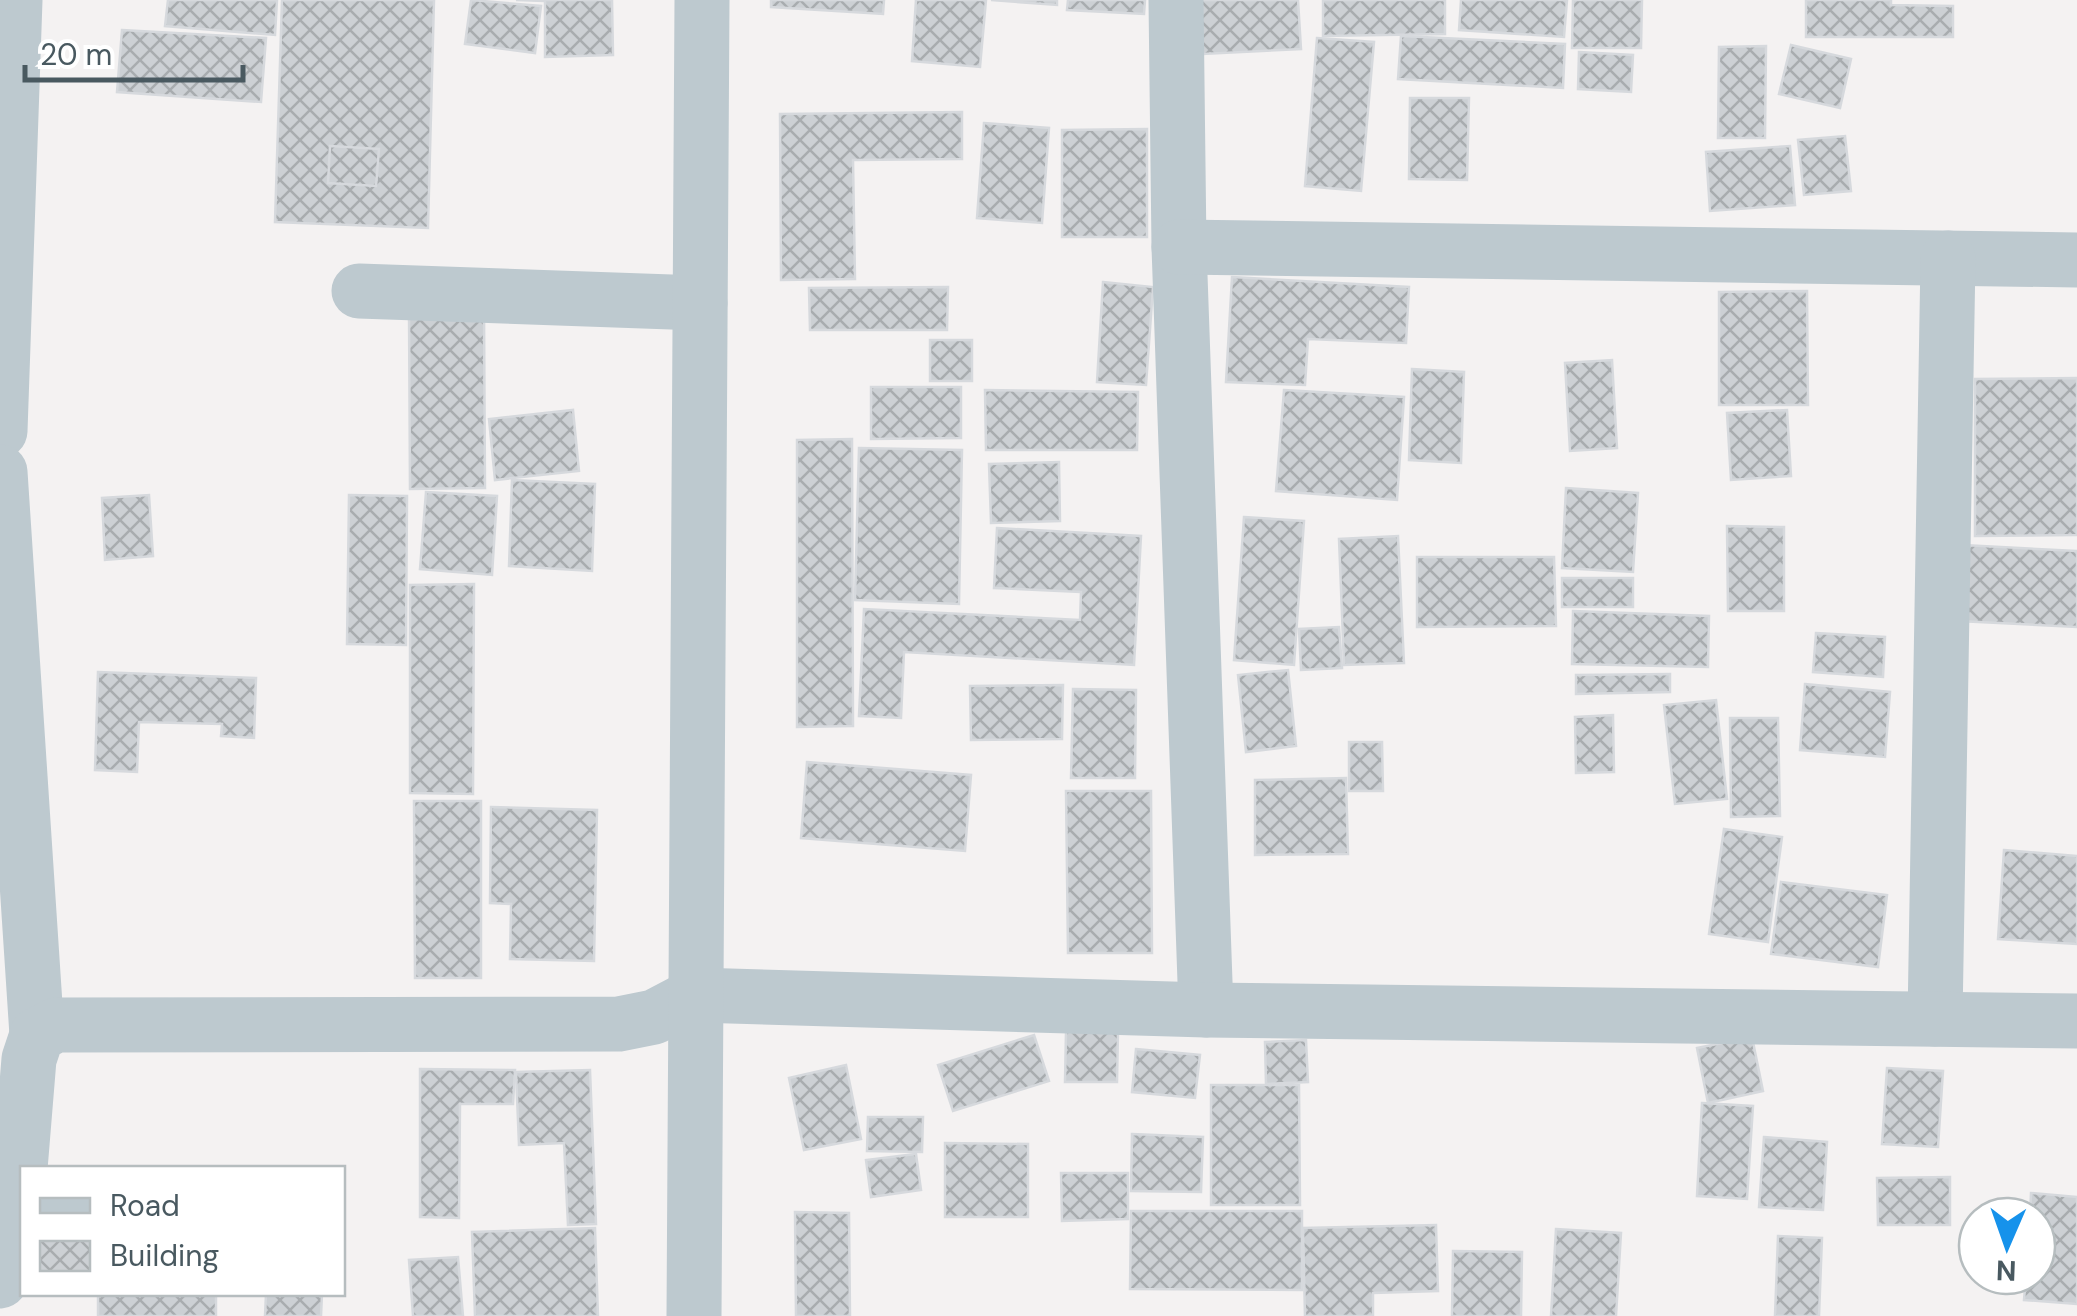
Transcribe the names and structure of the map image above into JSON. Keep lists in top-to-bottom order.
{
  "legend": ["Road", "Building"],
  "scale_bar": "20 m",
  "north": "bottom"
}
